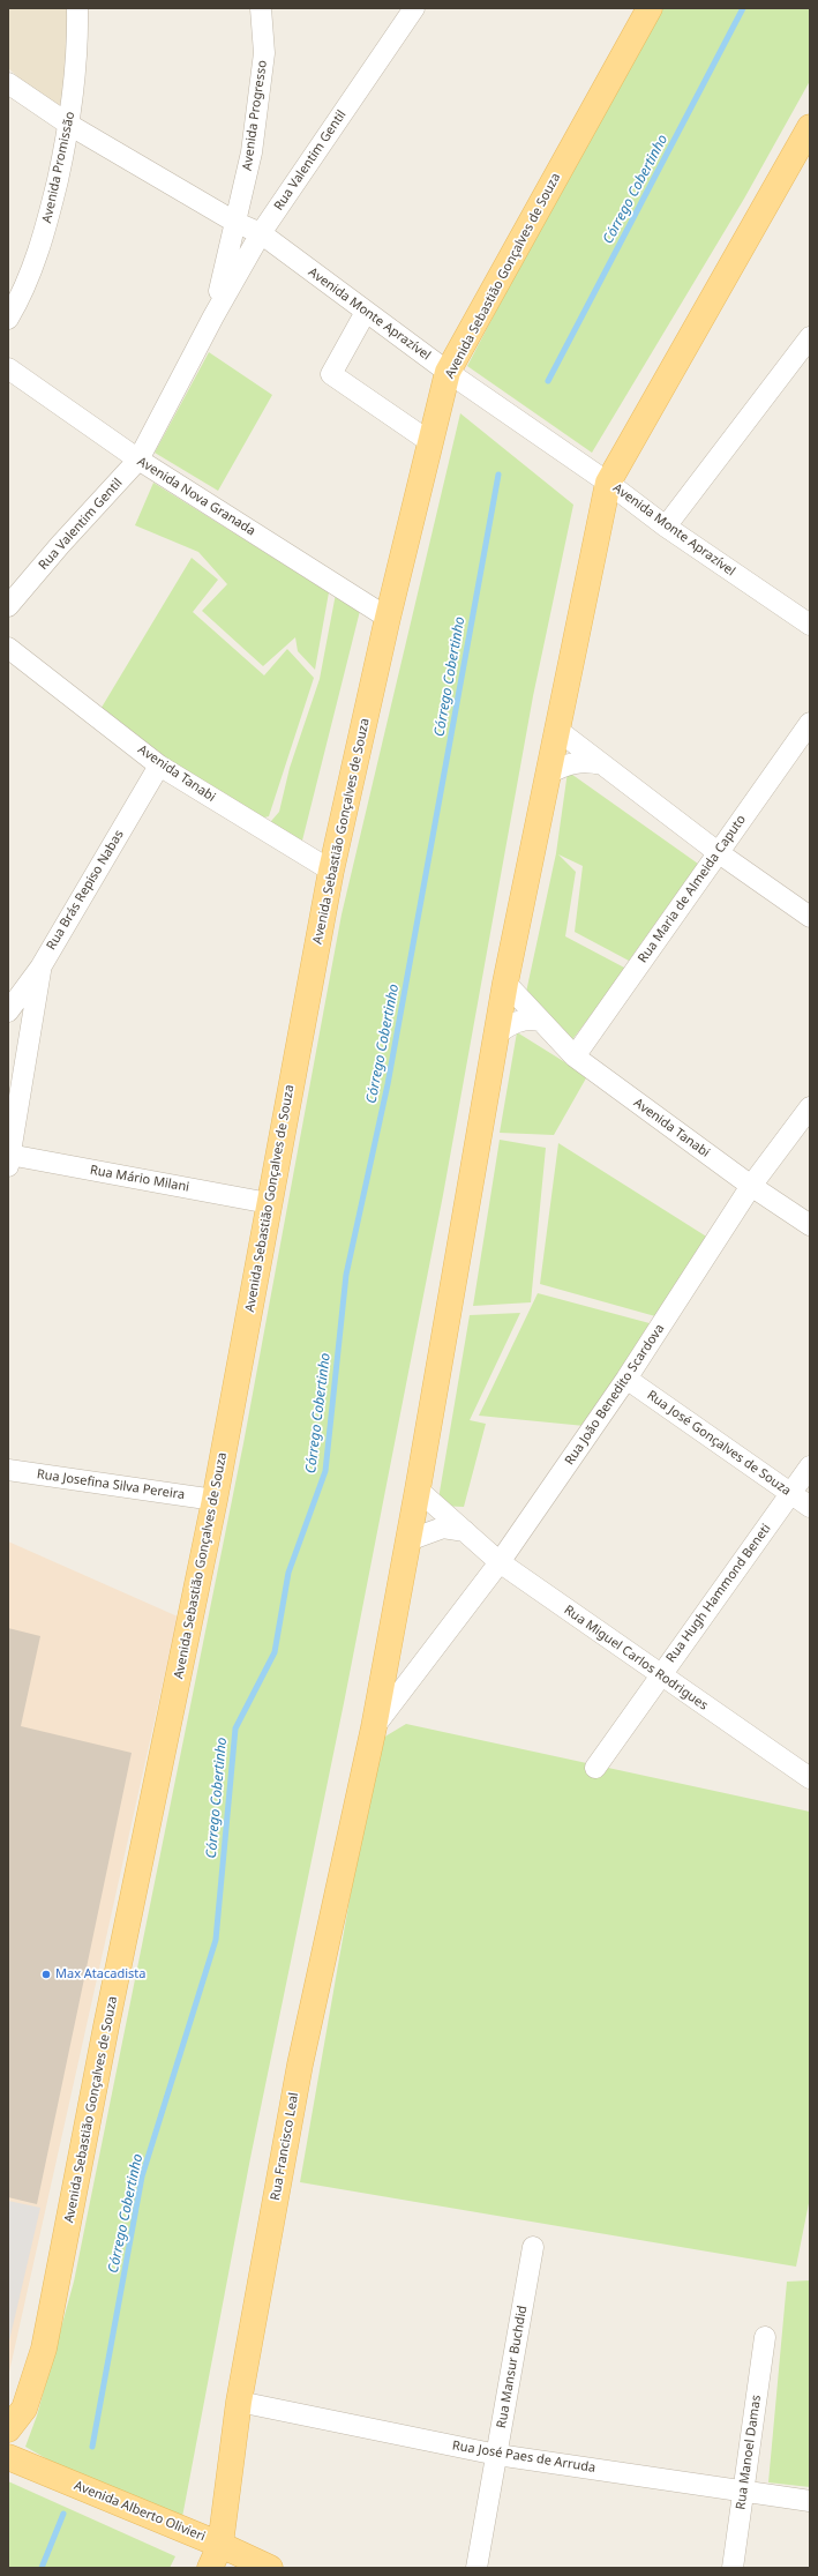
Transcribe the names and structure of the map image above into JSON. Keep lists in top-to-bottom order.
{
  "streets": {
    "main road": ["Avenida Sebastião Gonçalves de Souza", "Rua Francisco Leal", "Avenida Alberto Olivieri"],
    "street": [
      "Avenida Progresso",
      "Rua Valentim Gentil",
      "Avenida Promissão",
      "Avenida Monte Aprazível",
      "Avenida Nova Granada",
      "Avenida Tanabi",
      "Rua Maria de Almeida Caputo",
      "Rua Brás Repiso Nabas",
      "Rua Mário Milani",
      "Rua João Benedito Scardova",
      "Rua José Gonçalves de Souza",
      "Rua Josefina Silva Pereira",
      "Rua Hugh Hammond Beneti",
      "Rua Miguel Carlos Rodrigues",
      "Rua Mansur Buchdid",
      "Rua Manoel Damas",
      "Rua José Paes de Arruda"
    ]
  },
  "crossings": [
    ["Avenida Progresso", "Rua Valentim Gentil"],
    ["Avenida Progresso", "Avenida Monte Aprazível"],
    ["Rua Valentim Gentil", "Avenida Monte Aprazível"],
    ["Rua Valentim Gentil", "Avenida Nova Granada"],
    ["Avenida Promissão", "Avenida Monte Aprazível"],
    ["Avenida Sebastião Gonçalves de Souza", "Avenida Monte Aprazível"],
    ["Avenida Sebastião Gonçalves de Souza", "Avenida Nova Granada"],
    ["Avenida Sebastião Gonçalves de Souza", "Avenida Tanabi"],
    ["Avenida Sebastião Gonçalves de Souza", "Rua Mário Milani"],
    ["Avenida Sebastião Gonçalves de Souza", "Rua Josefina Silva Pereira"],
    ["Avenida Tanabi", "Rua Maria de Almeida Caputo"],
    ["Avenida Tanabi", "Rua Brás Repiso Nabas"],
    ["Avenida Tanabi", "Rua João Benedito Scardova"],
    ["Rua João Benedito Scardova", "Rua José Gonçalves de Souza"],
    ["Rua João Benedito Scardova", "Rua Miguel Carlos Rodrigues"],
    ["Rua João Benedito Scardova", "Rua Francisco Leal"],
    ["Rua José Gonçalves de Souza", "Rua Hugh Hammond Beneti"],
    ["Rua Hugh Hammond Beneti", "Rua Miguel Carlos Rodrigues"],
    ["Rua Francisco Leal", "Rua José Paes de Arruda"],
    ["Rua Francisco Leal", "Avenida Alberto Olivieri"],
    ["Rua Mansur Buchdid", "Rua José Paes de Arruda"],
    ["Rua Manoel Damas", "Rua José Paes de Arruda"]
  ],
  "water": ["Córrego Cobertinho"],
  "places": ["Max Atacadista"]
}
